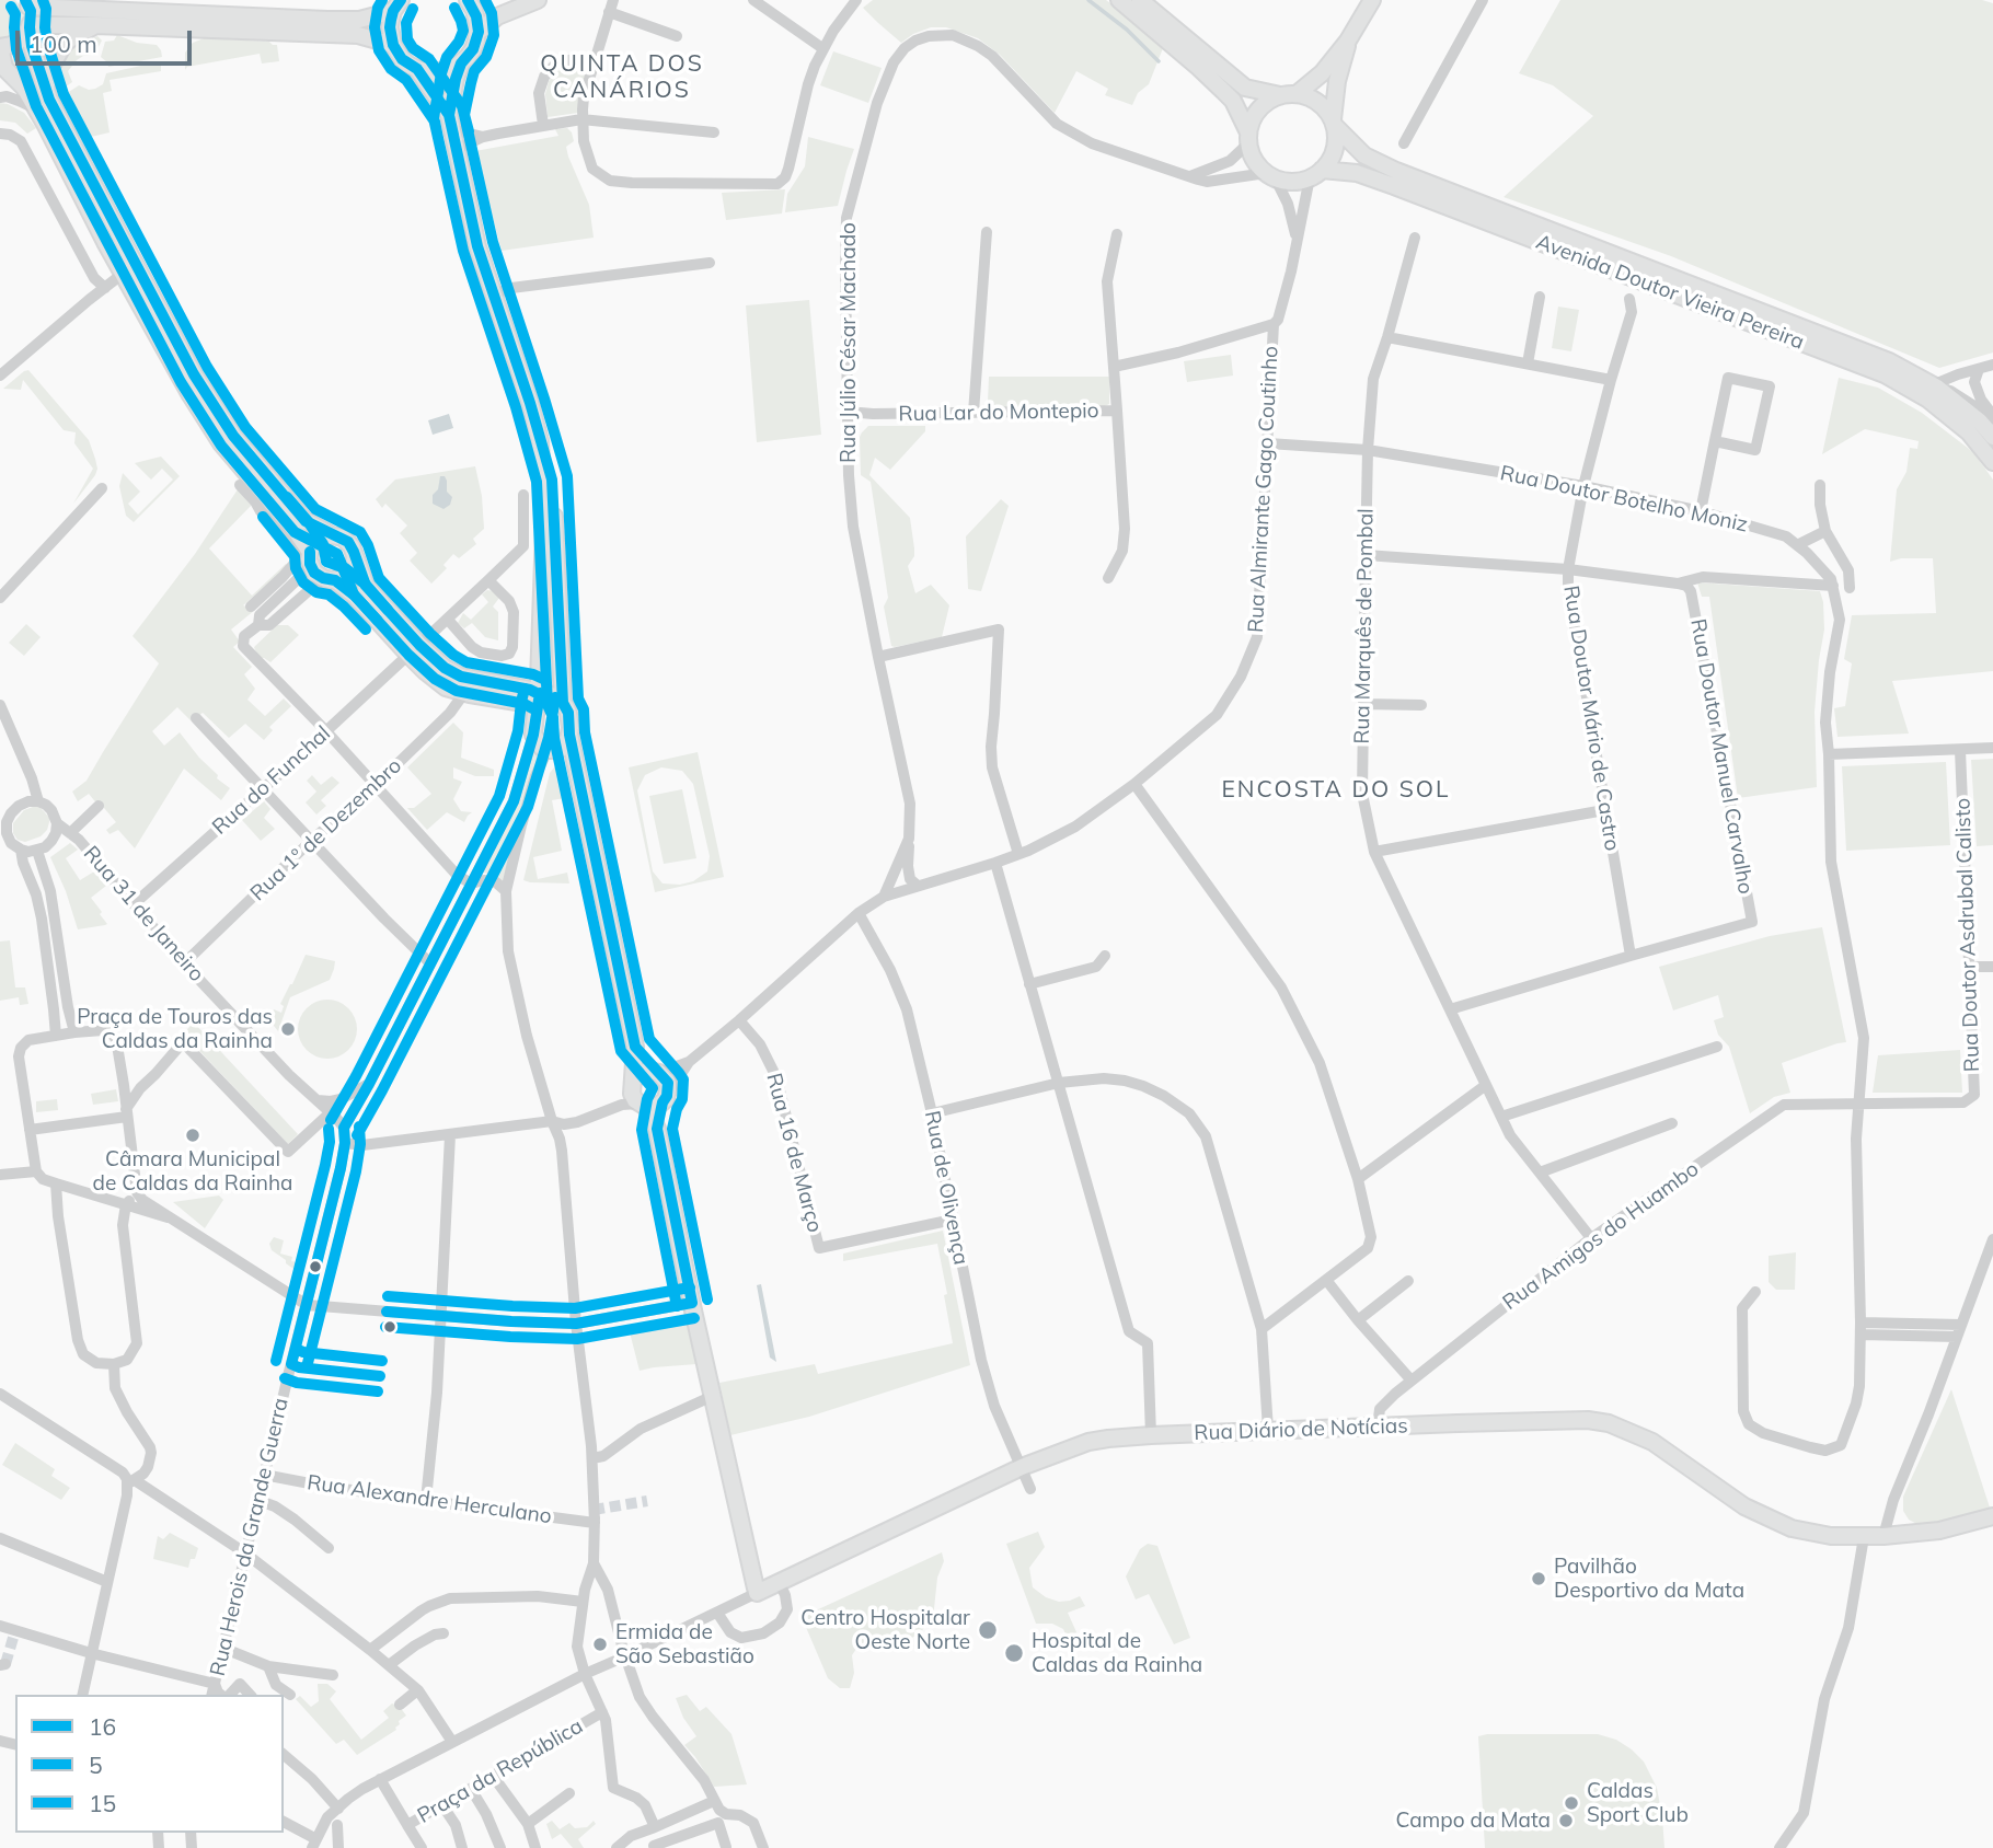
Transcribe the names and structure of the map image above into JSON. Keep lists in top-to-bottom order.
{
  "streets": {
    "main road": ["Avenida Doutor Vieira Pereira", "Rua Diário de Notícias"],
    "street": [
      "Rua Júlio César Machado",
      "Rua Lar do Montepio",
      "Rua Almirante Gago Coutinho",
      "Rua Doutor Botelho Moniz",
      "Rua Marquês de Pombal",
      "Rua Doutor Mário de Castro",
      "Rua Doutor Manuel Carvalho",
      "Rua do Funchal",
      "Rua 1º de Dezembro",
      "Rua 31 de Janeiro",
      "Rua Doutor Asdrubal Calisto",
      "Rua 16 de Março",
      "Rua de Olivença",
      "Rua Amigos do Huambo",
      "Rua Alexandre Herculano",
      "Rua Herois da Grande Guerra",
      "Praça da República"
    ]
  },
  "crossings": [
    ["Avenida Doutor Vieira Pereira", "Rua Júlio César Machado"],
    ["Avenida Doutor Vieira Pereira", "Rua Almirante Gago Coutinho"],
    ["Rua Júlio César Machado", "Rua Lar do Montepio"],
    ["Rua Júlio César Machado", "Rua Almirante Gago Coutinho"],
    ["Rua Almirante Gago Coutinho", "Rua Doutor Botelho Moniz"],
    ["Rua Doutor Botelho Moniz", "Rua Marquês de Pombal"],
    ["Rua Doutor Botelho Moniz", "Rua Doutor Mário de Castro"],
    ["Rua Doutor Botelho Moniz", "Rua Doutor Asdrubal Calisto"],
    ["Rua Doutor Botelho Moniz", "Rua Amigos do Huambo"],
    ["Rua Marquês de Pombal", "Rua Amigos do Huambo"],
    ["Rua Doutor Mário de Castro", "Rua Doutor Manuel Carvalho"],
    ["Rua do Funchal", "Rua 31 de Janeiro"],
    ["Rua 1º de Dezembro", "Rua 31 de Janeiro"],
    ["Rua 31 de Janeiro", "Rua Herois da Grande Guerra"],
    ["Rua Doutor Asdrubal Calisto", "Rua Amigos do Huambo"],
    ["Rua 16 de Março", "Rua de Olivença"],
    ["Rua de Olivença", "Rua Diário de Notícias"],
    ["Rua Amigos do Huambo", "Rua Diário de Notícias"],
    ["Rua Diário de Notícias", "Praça da República"],
    ["Rua Alexandre Herculano", "Rua Herois da Grande Guerra"]
  ],
  "districts": ["QUINTA DOS CANÁRIOS", "ENCOSTA DO SOL"],
  "places": [
    "Praça de Touros das Caldas da Rainha",
    "Câmara Municipal de Caldas da Rainha",
    "Pavilhão Desportivo da Mata",
    "Centro Hospitalar Oeste Norte",
    "Ermida de São Sebastião",
    "Hospital de Caldas da Rainha",
    "Caldas Sport Club",
    "Campo da Mata"
  ],
  "lines": ["transit line 16", "transit line 5", "transit line 15"],
  "legend": ["16", "5", "15"],
  "scale_bar": "100 m"
}
